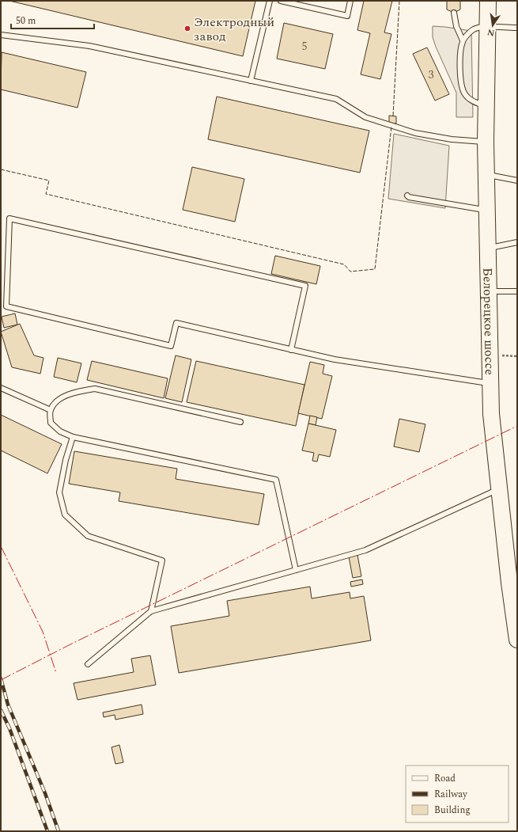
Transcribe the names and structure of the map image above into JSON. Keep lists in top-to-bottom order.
{
  "streets": {
    "main road": ["Белорецкое шоссе"]
  },
  "places": ["Электродный завод"],
  "house_numbers": ["5", "3"],
  "legend": ["Road", "Railway", "Building"],
  "scale_bar": "50 m",
  "north": "bottom"
}
